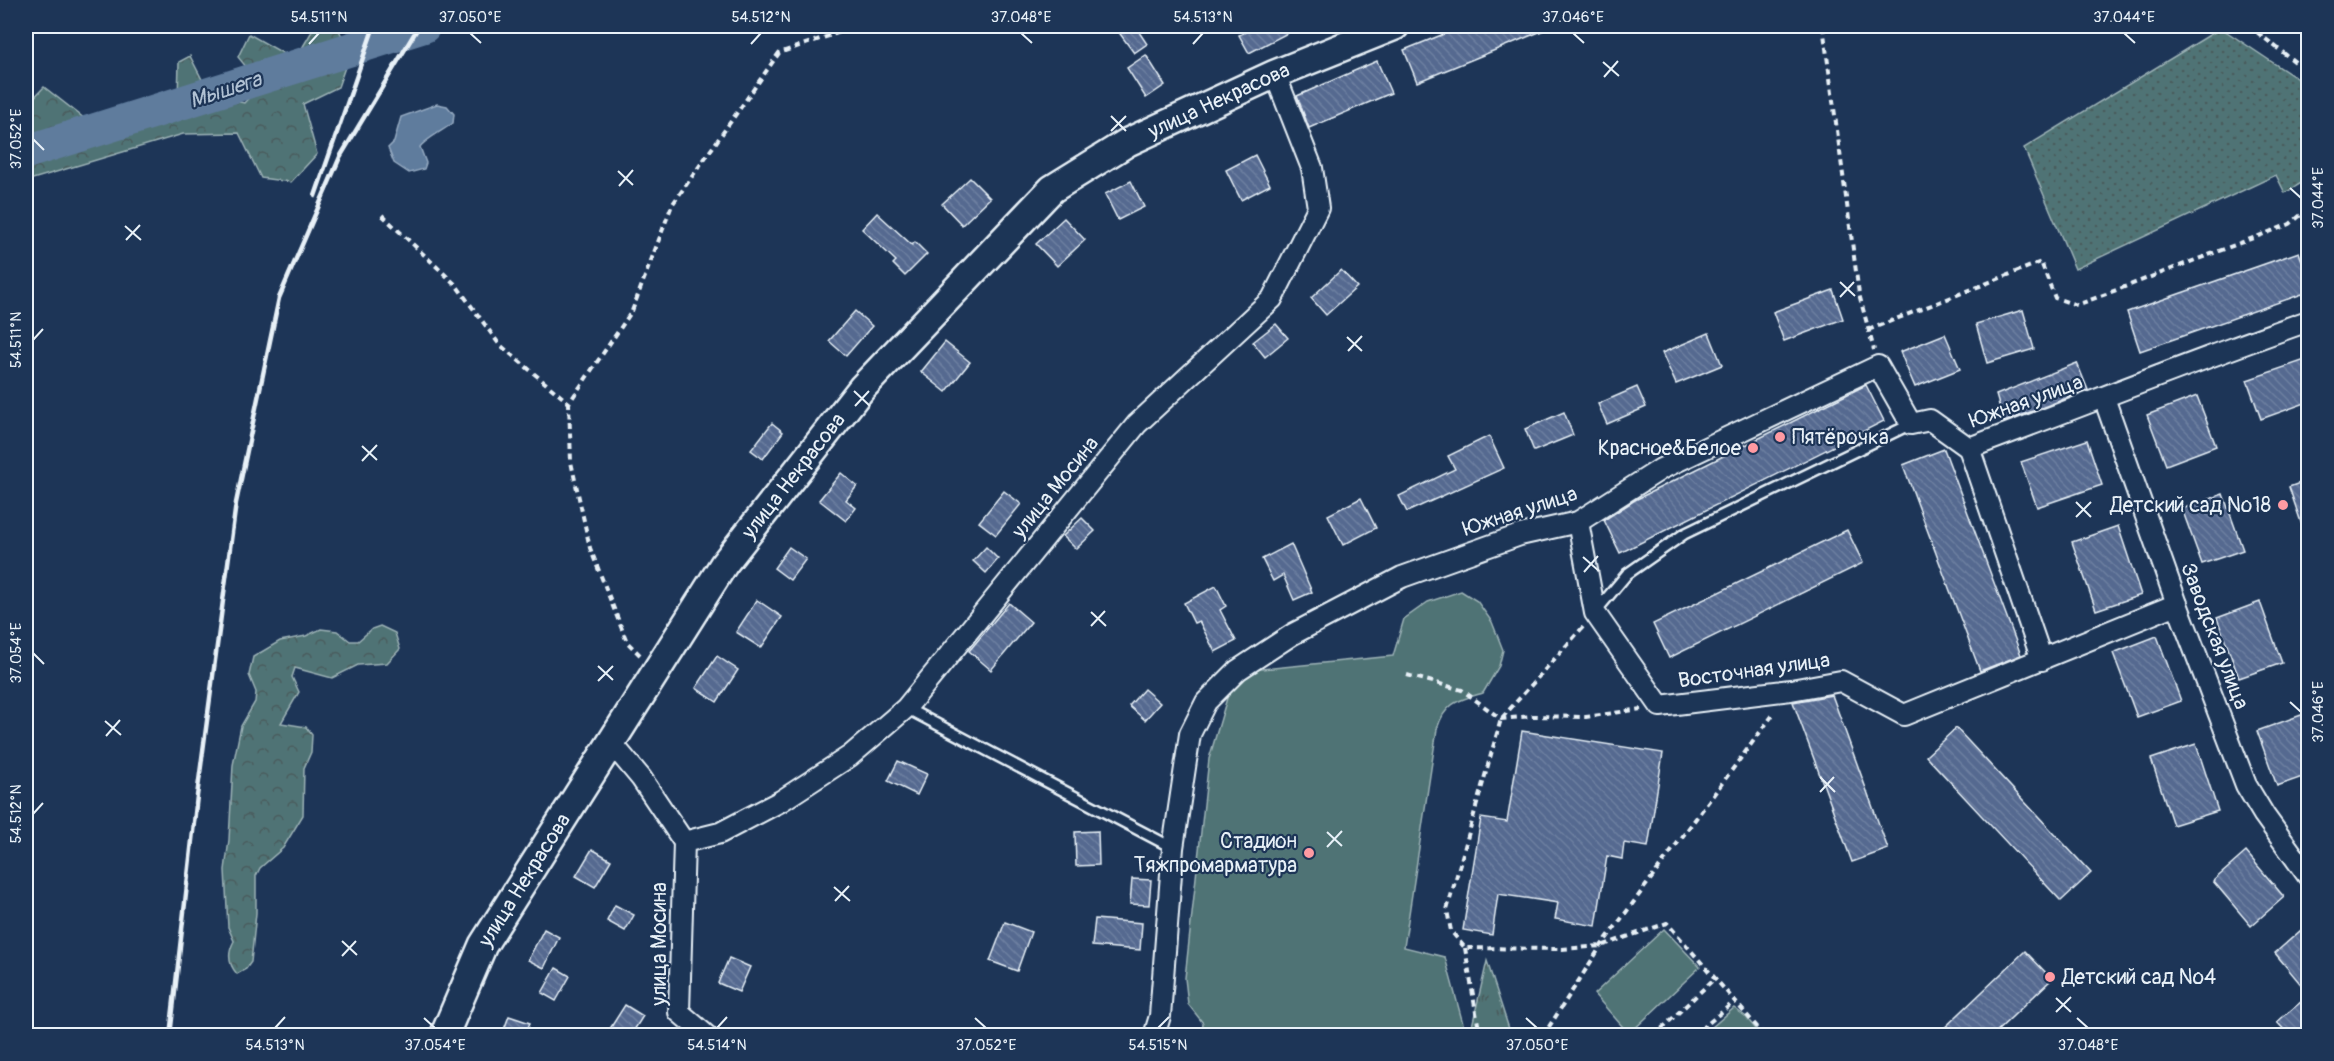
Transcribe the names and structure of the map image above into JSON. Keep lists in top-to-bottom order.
{
  "streets": {
    "main road": ["улица Некрасова"],
    "street": [
      "Южная улица",
      "улица Мосина",
      "Заводская улица",
      "Восточная улица"
    ]
  },
  "crossings": [
    ["улица Некрасова", "улица Мосина"],
    ["Южная улица", "Заводская улица"],
    ["Южная улица", "Восточная улица"],
    ["Заводская улица", "Восточная улица"]
  ],
  "water": ["Мышега"],
  "places": [
    "Пятёрочка",
    "Красное&Белое",
    "Детский сад №18",
    "Стадион Тяжпромарматура",
    "Детский сад №4"
  ],
  "coordinates": [
    "54.511°N",
    "37.050°E",
    "54.512°N",
    "37.048°E",
    "54.513°N",
    "37.046°E",
    "37.044°E",
    "37.052°E",
    "37.054°E",
    "54.514°N",
    "54.515°N"
  ]
}
